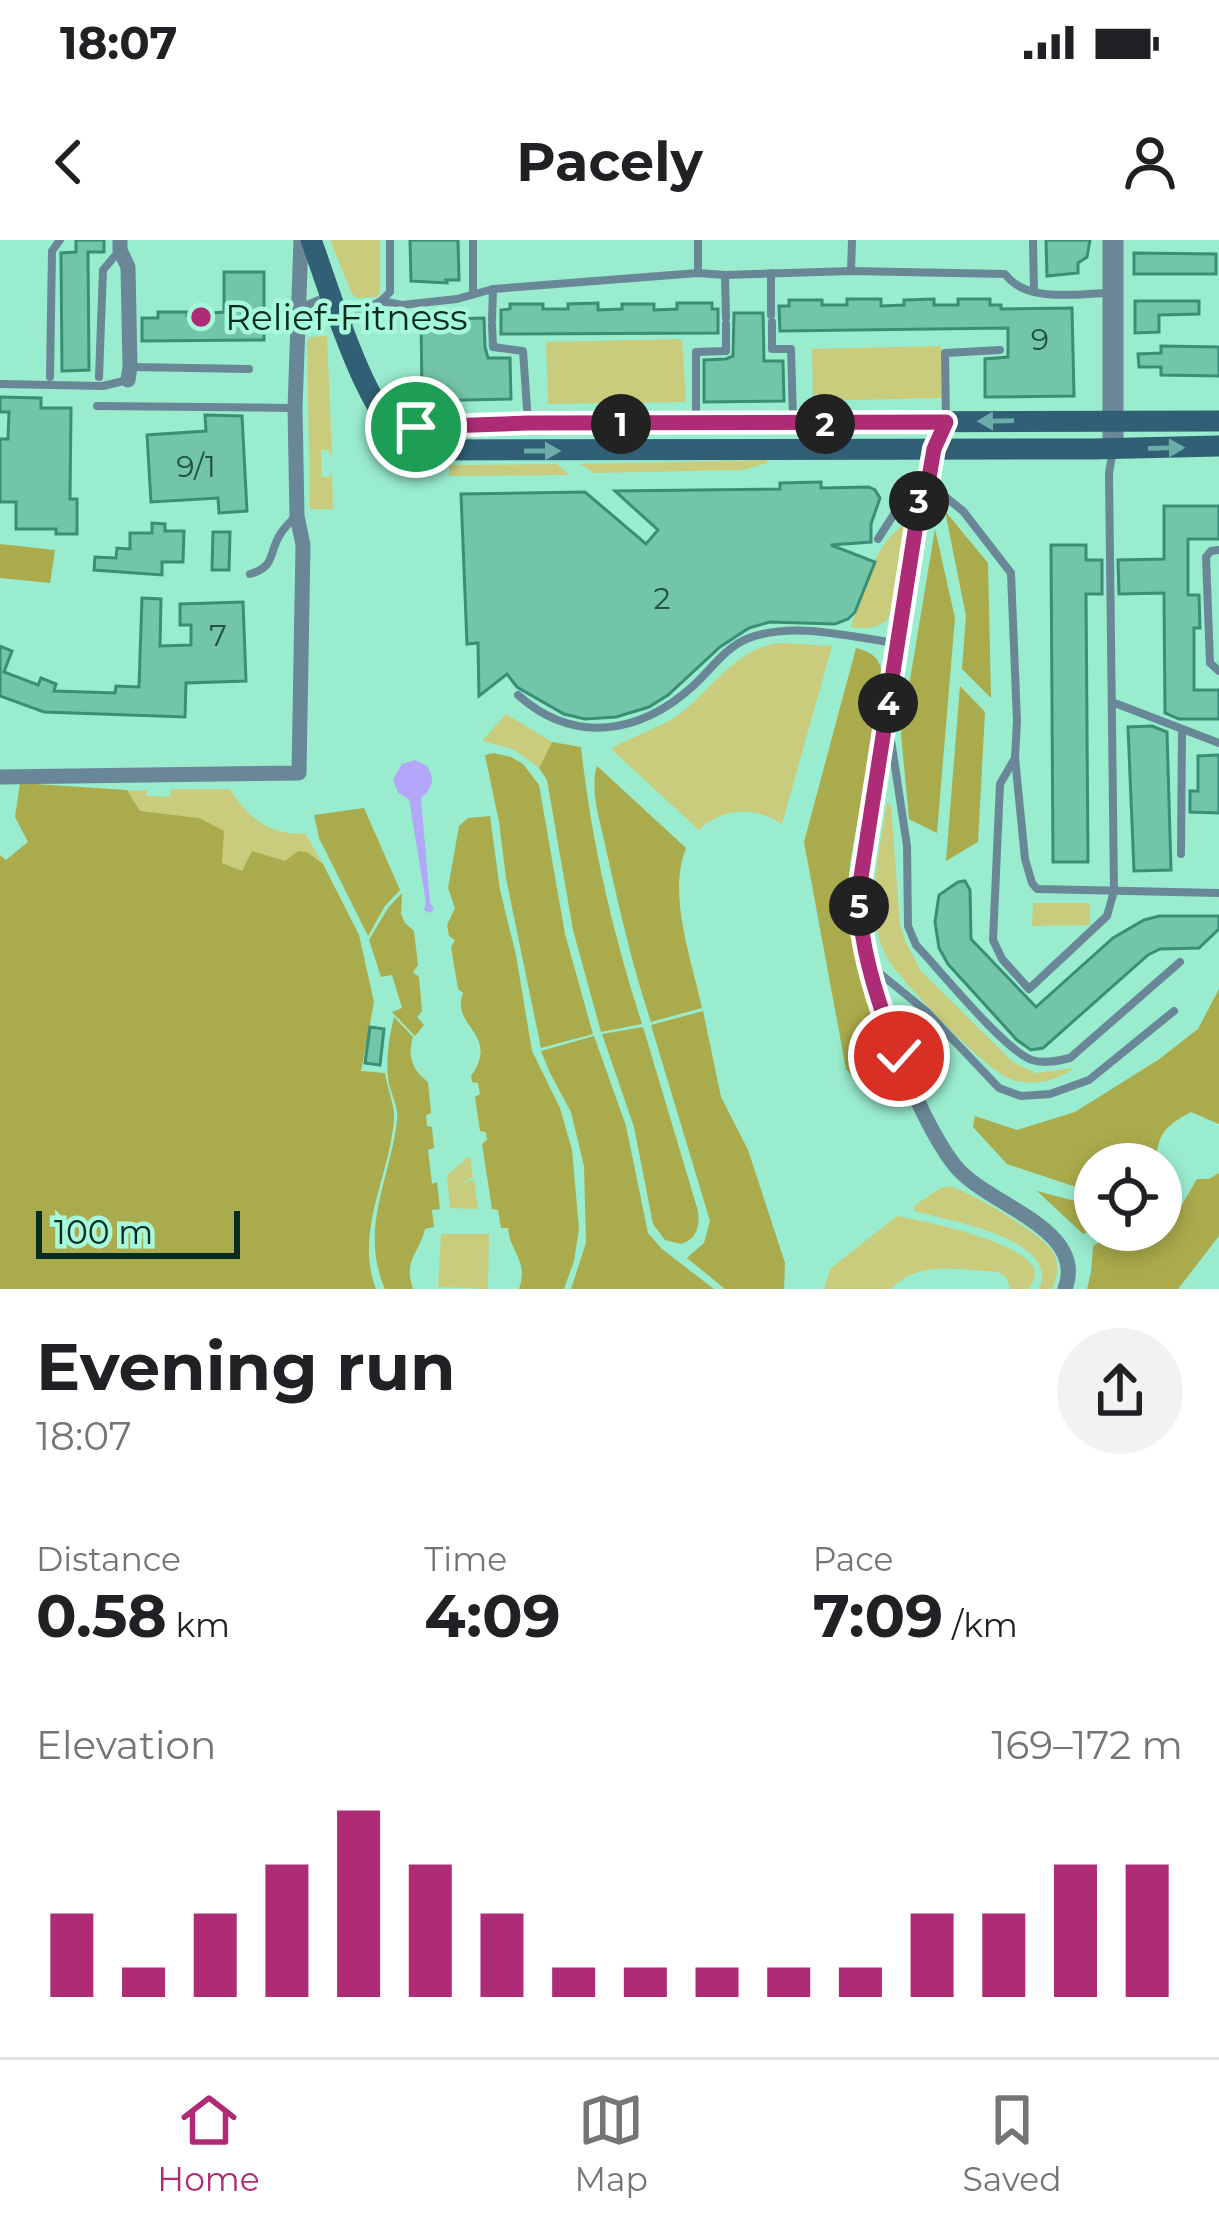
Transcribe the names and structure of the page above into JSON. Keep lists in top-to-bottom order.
{
  "places": ["Relief-Fitness"],
  "house_numbers": [
    "9",
    "9/1",
    "2",
    "7"
  ],
  "scale_bar": "100 m",
  "page": {
    "status": "18:07",
    "header": "Pacely",
    "pins": [
      "1",
      "2",
      "3",
      "4",
      "5"
    ],
    "scale": "100 m",
    "heading": ["Evening run", "18:07"],
    "stats": [
      ["Distance", "0.58 km"],
      ["Time", "4:09"],
      ["Pace", "7:09 /km"]
    ],
    "chart": ["Elevation", "169–172 m"],
    "tabs": ["Home", "Map", "Saved"]
  }
}
